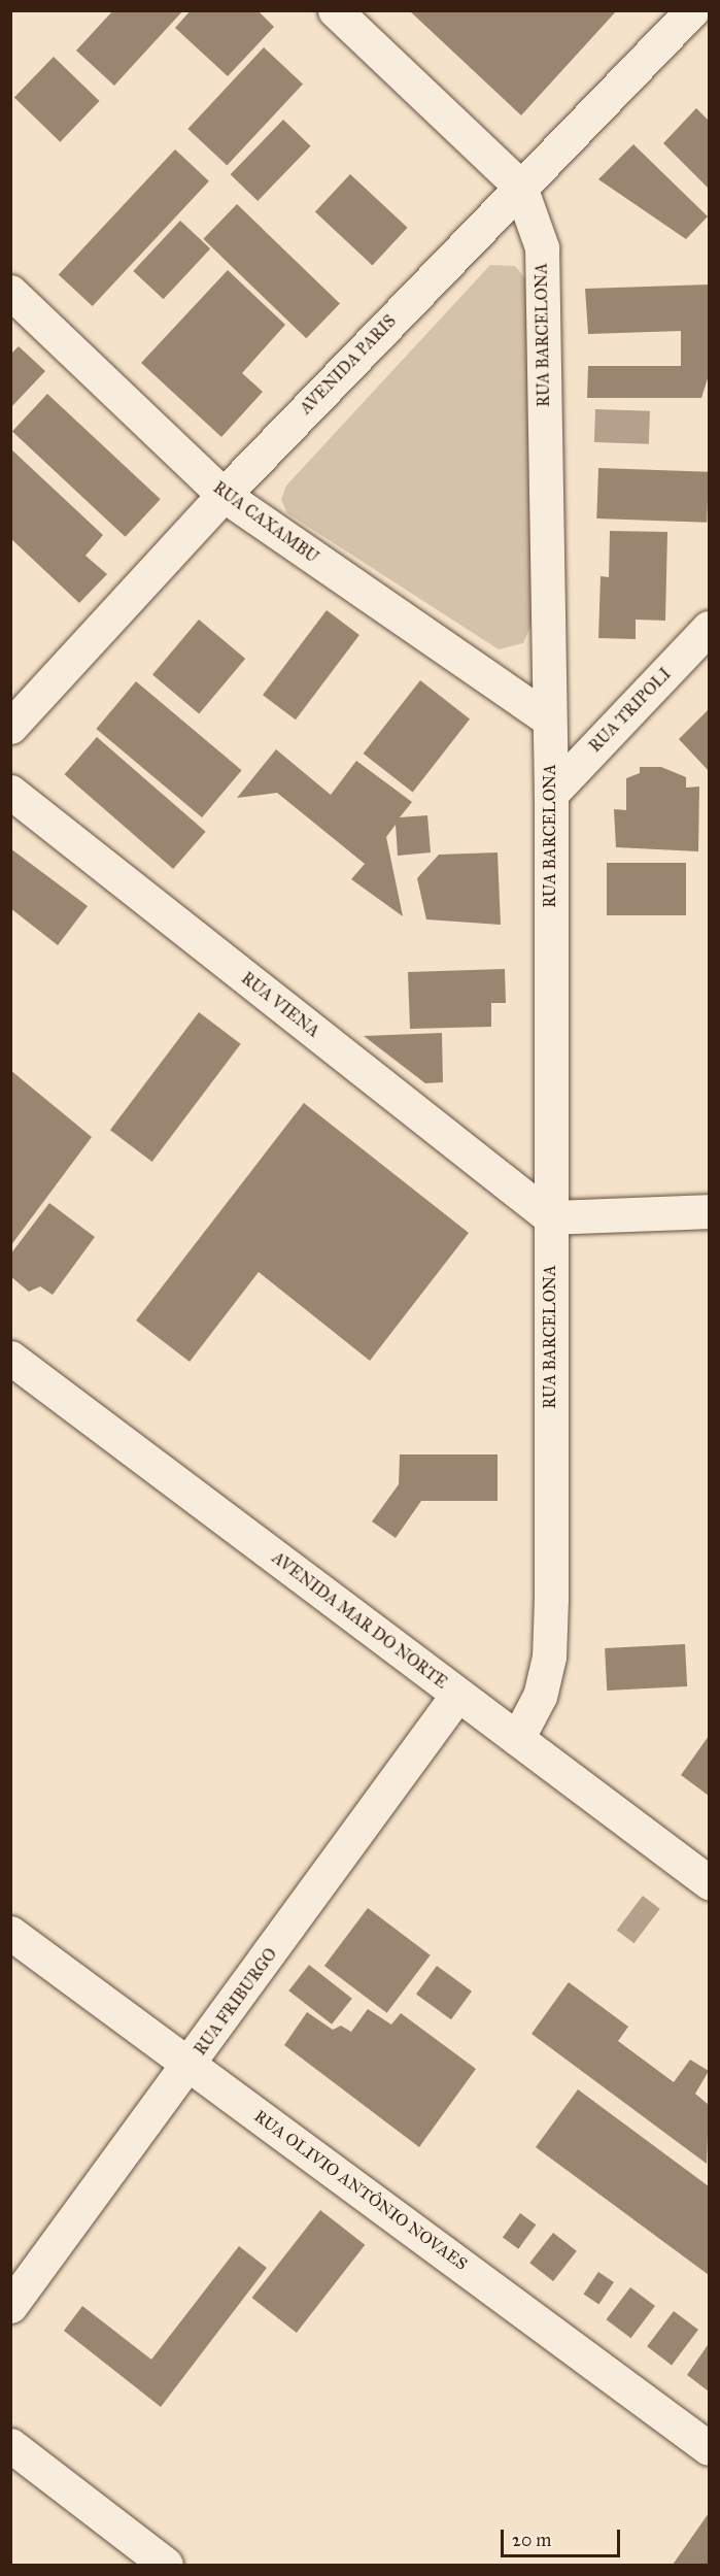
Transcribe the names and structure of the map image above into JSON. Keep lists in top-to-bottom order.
{
  "streets": {
    "street": [
      "RUA BARCELONA",
      "AVENIDA PARIS",
      "RUA CAXAMBU",
      "RUA TRIPOLI",
      "RUA VIENA",
      "AVENIDA MAR DO NORTE",
      "RUA FRIBURGO",
      "RUA OLIVIO ANTÔNIO NOVAES"
    ]
  },
  "crossings": [
    ["RUA BARCELONA", "AVENIDA PARIS"],
    ["RUA BARCELONA", "RUA CAXAMBU"],
    ["RUA BARCELONA", "RUA TRIPOLI"],
    ["RUA BARCELONA", "RUA VIENA"],
    ["RUA BARCELONA", "AVENIDA MAR DO NORTE"],
    ["AVENIDA PARIS", "RUA CAXAMBU"],
    ["AVENIDA MAR DO NORTE", "RUA FRIBURGO"],
    ["RUA FRIBURGO", "RUA OLIVIO ANTÔNIO NOVAES"]
  ],
  "scale_bar": "20 m"
}
